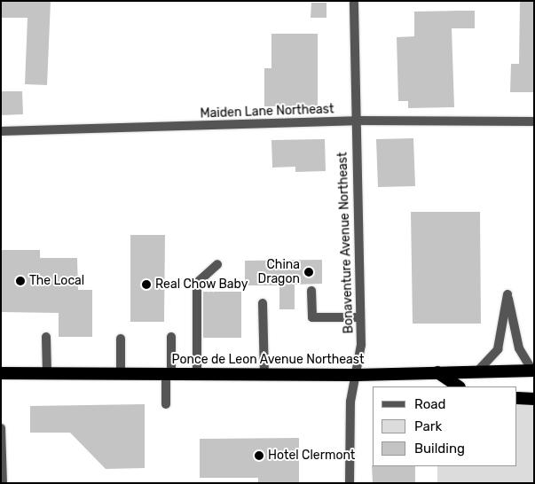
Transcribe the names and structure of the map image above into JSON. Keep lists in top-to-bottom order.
{
  "streets": {
    "highway": ["Ponce de Leon Avenue Northeast"],
    "street": ["Maiden Lane Northeast", "Bonaventure Avenue Northeast"]
  },
  "crossings": [
    ["Maiden Lane Northeast", "Bonaventure Avenue Northeast"],
    ["Bonaventure Avenue Northeast", "Ponce de Leon Avenue Northeast"]
  ],
  "places": [
    "China Dragon",
    "The Local",
    "Real Chow Baby",
    "Hotel Clermont"
  ],
  "legend": ["Road", "Park", "Building"]
}
